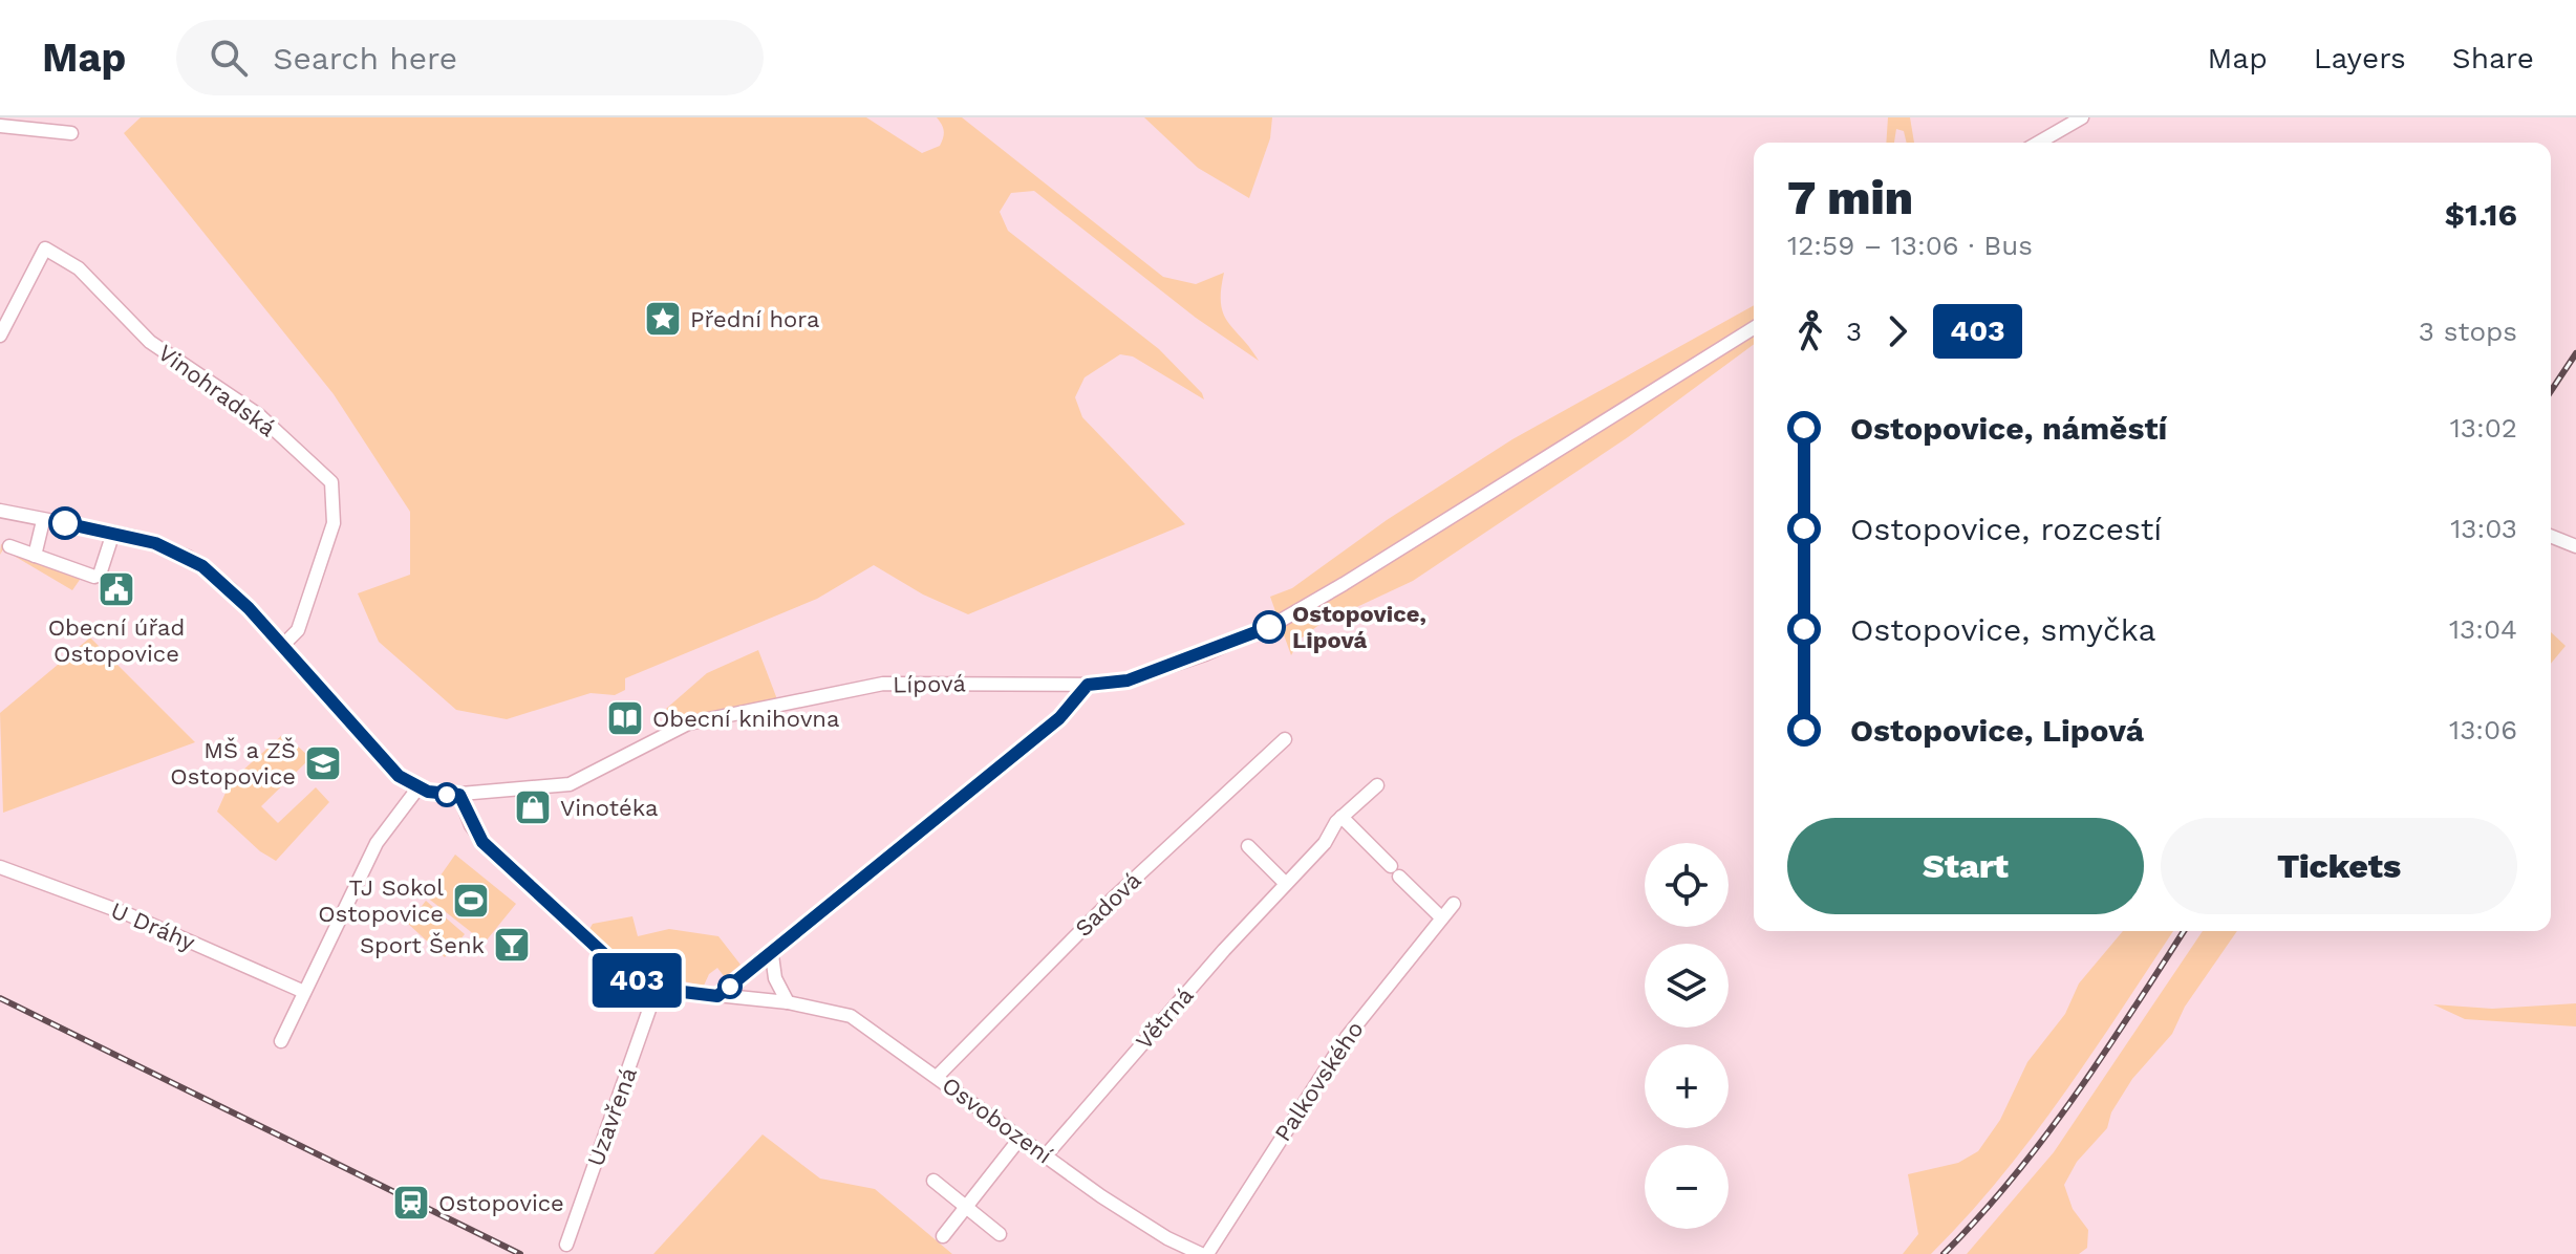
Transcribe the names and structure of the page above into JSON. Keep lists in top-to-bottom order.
{
  "streets": {
    "street": [
      "Vinohradská",
      "Lípová",
      "Sadová",
      "U Dráhy",
      "Větrná",
      "Palkovského",
      "Uzavřená",
      "Osvobození"
    ]
  },
  "crossings": [
    ["Lípová", "Osvobození"],
    ["Sadová", "Osvobození"],
    ["Větrná", "Osvobození"],
    ["Palkovského", "Osvobození"],
    ["Uzavřená", "Osvobození"]
  ],
  "places": {
    "place": ["Přední hora"],
    "public building": ["Obecní úřad Ostopovice"],
    "other": ["Ostopovice, Lipová"],
    "library": ["Obecní knihovna"],
    "school or university": ["MŠ a ZŠ Ostopovice"],
    "shop": ["Vinotéka"],
    "sports": ["TJ Sokol Ostopovice"],
    "bar": ["Sport Šenk"],
    "station": ["Ostopovice"]
  },
  "lines": ["bus line 403"],
  "page": {
    "header": "Map",
    "search": "Search here",
    "nav": ["Map", "Layers", "Share"],
    "on_map": "403",
    "heading": ["7 min", "12:59 – 13:06 · Bus", "$1.16"],
    "legs": ["3", "403", "3 stops"],
    "list": [
      {
        "name": "Ostopovice, náměstí",
        "value": "13:02"
      },
      {
        "name": "Ostopovice, rozcestí",
        "value": "13:03"
      },
      {
        "name": "Ostopovice, smyčka",
        "value": "13:04"
      },
      {
        "name": "Ostopovice, Lipová",
        "value": "13:06"
      }
    ],
    "buttons": ["Start", "Tickets"],
    "map_buttons": ["+", "−"]
  }
}
